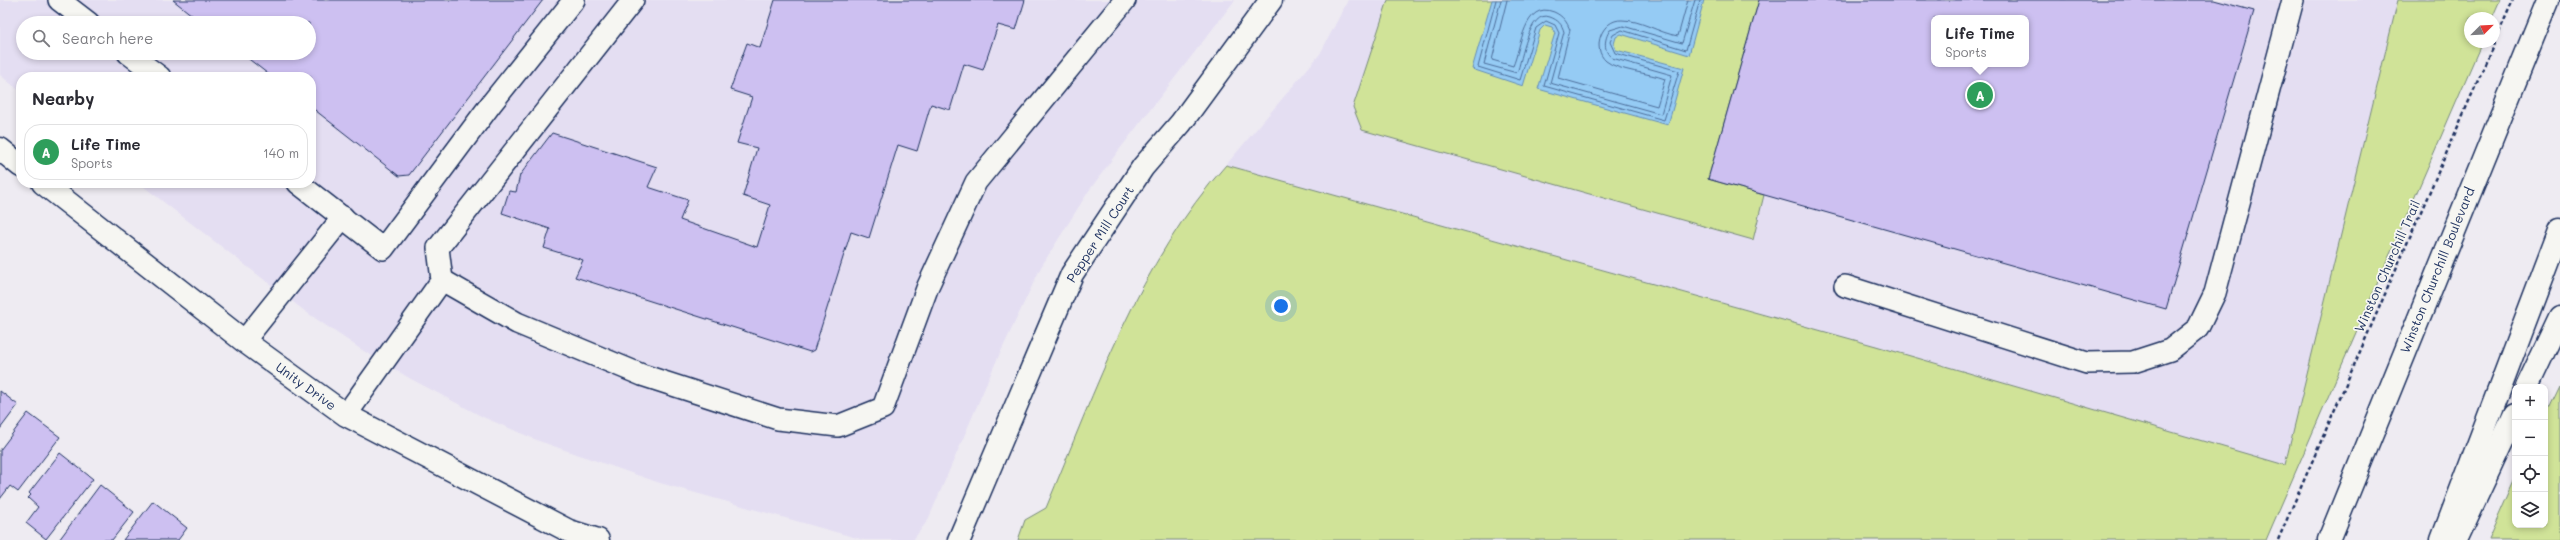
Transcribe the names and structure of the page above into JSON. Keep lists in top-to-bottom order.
{
  "streets": {
    "main road": ["Pepper Mill Court", "Winston Churchill Boulevard", "Unity Drive"],
    "path": ["Winston Churchill Trail"]
  },
  "north": "top right",
  "page": {
    "popup": ["Life Time", "Sports"],
    "search": "Search here",
    "heading": "Nearby",
    "pins": "A",
    "list": [
      {
        "mark": "A",
        "name": "Life Time",
        "note": "Sports",
        "value": "140 m"
      }
    ],
    "map_buttons": ["+", "−"]
  }
}
